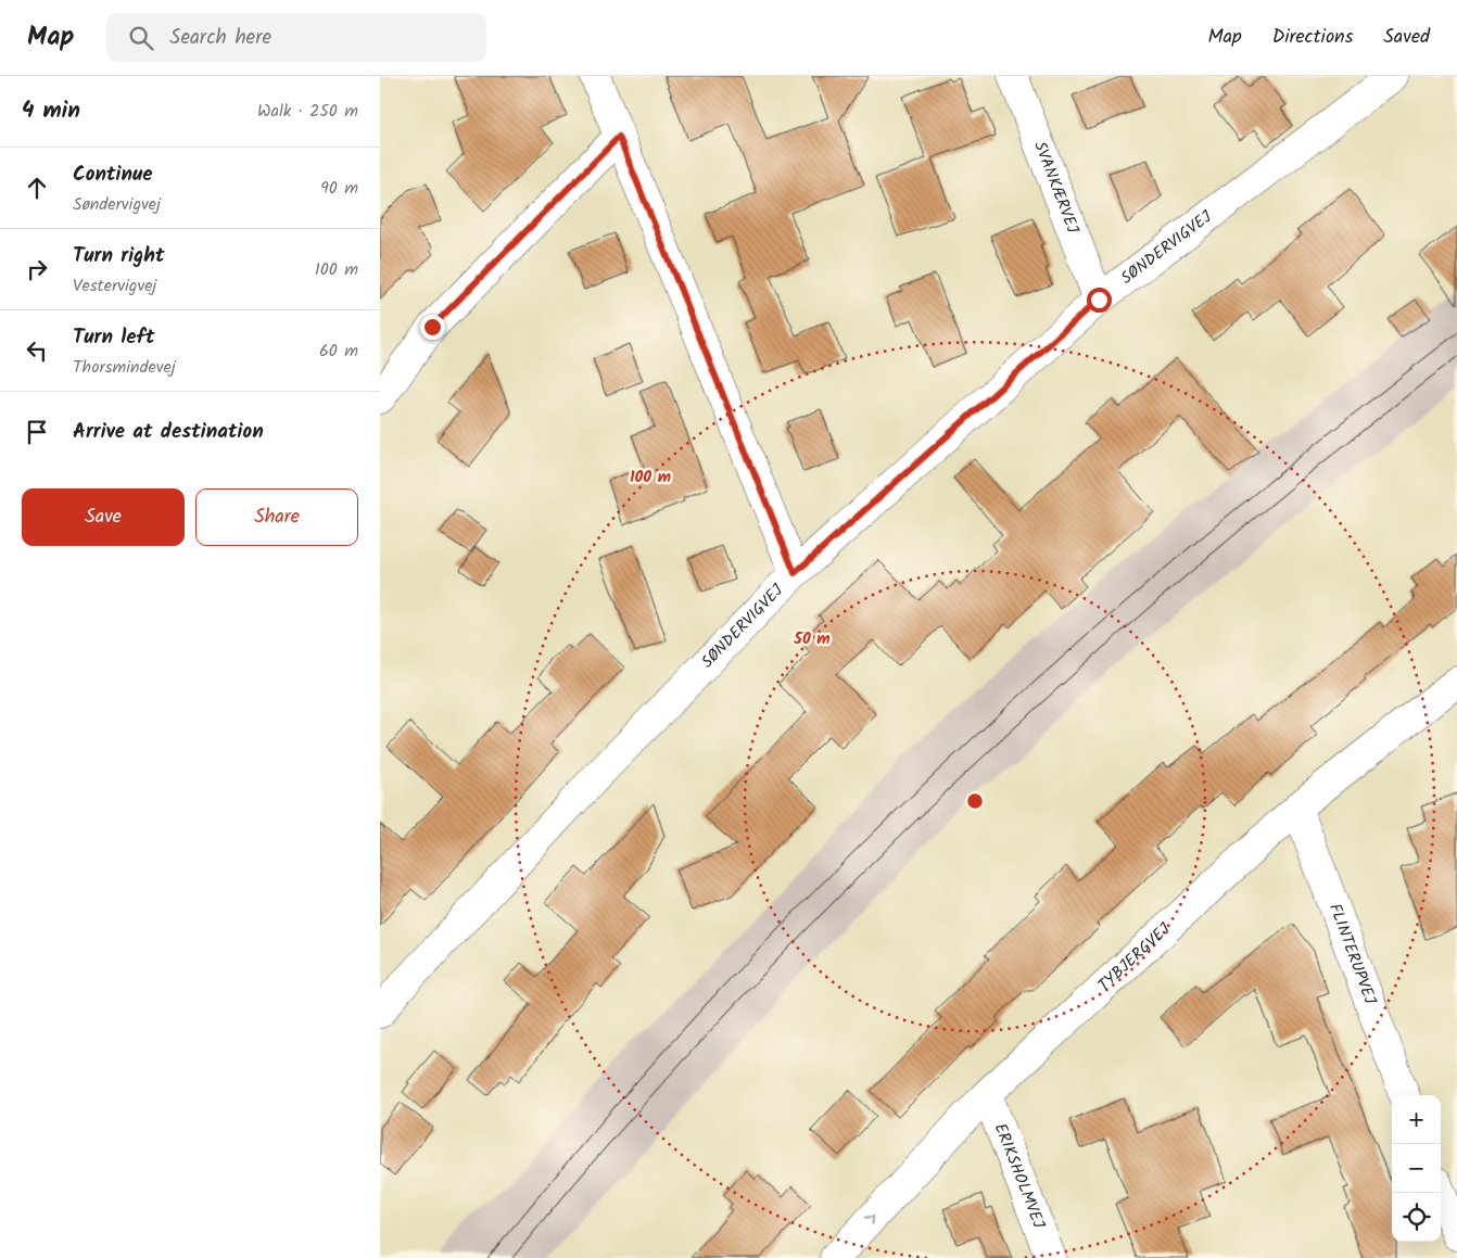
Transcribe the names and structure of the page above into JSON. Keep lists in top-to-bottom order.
{
  "streets": {
    "street": [
      "SVANKÆRVEJ",
      "SØNDERVIGVEJ",
      "FLINTERUPVEJ",
      "TYBJERGVEJ",
      "ERIKSHOLMVEJ"
    ]
  },
  "crossings": [
    ["SVANKÆRVEJ", "SØNDERVIGVEJ"],
    ["FLINTERUPVEJ", "TYBJERGVEJ"],
    ["TYBJERGVEJ", "ERIKSHOLMVEJ"]
  ],
  "page": {
    "header": "Map",
    "search": "Search here",
    "nav": ["Map", "Directions", "Saved"],
    "heading": ["4 min", "Walk · 250 m"],
    "list": [
      ["Continue", "Søndervigvej", "90 m"],
      ["Turn right", "Vestervigvej", "100 m"],
      ["Turn left", "Thorsmindevej", "60 m"],
      "Arrive at destination"
    ],
    "buttons": ["Save", "Share"],
    "map_buttons": ["+", "−"]
  },
  "rings": ["100 m", "50 m"]
}
